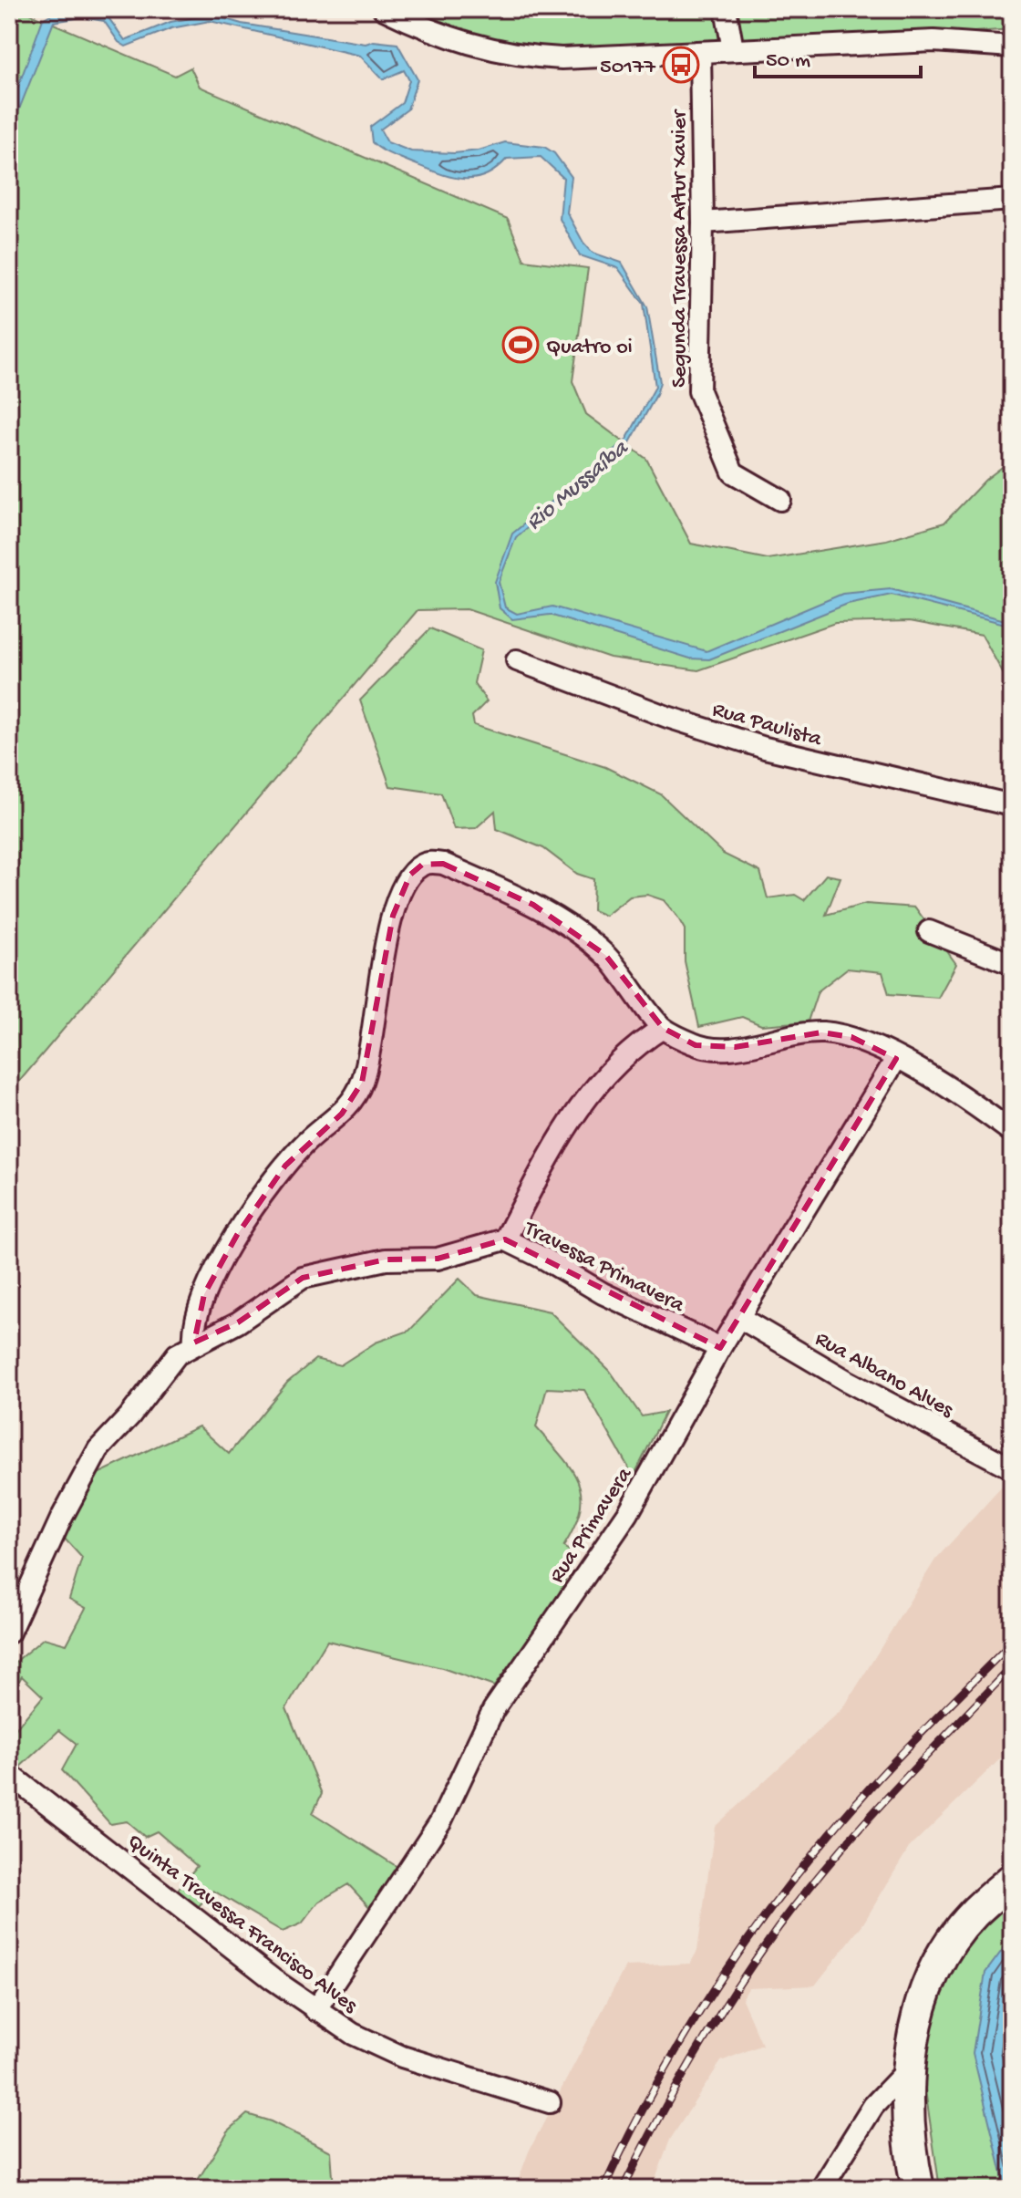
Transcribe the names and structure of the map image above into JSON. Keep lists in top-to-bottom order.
{
  "streets": {
    "street": [
      "Segunda Travessa Artur Xavier",
      "Rua Paulista",
      "Travessa Primavera",
      "Rua Albano Alves",
      "Rua Primavera",
      "Quinta Travessa Francisco Alves"
    ]
  },
  "crossings": [
    ["Travessa Primavera", "Rua Primavera"],
    ["Rua Albano Alves", "Rua Primavera"],
    ["Rua Primavera", "Quinta Travessa Francisco Alves"]
  ],
  "water": ["Rio Mussaíba"],
  "places": {
    "bus stop": ["50177"],
    "sports": ["Quatro oi"]
  },
  "scale_bar": "50 m"
}
